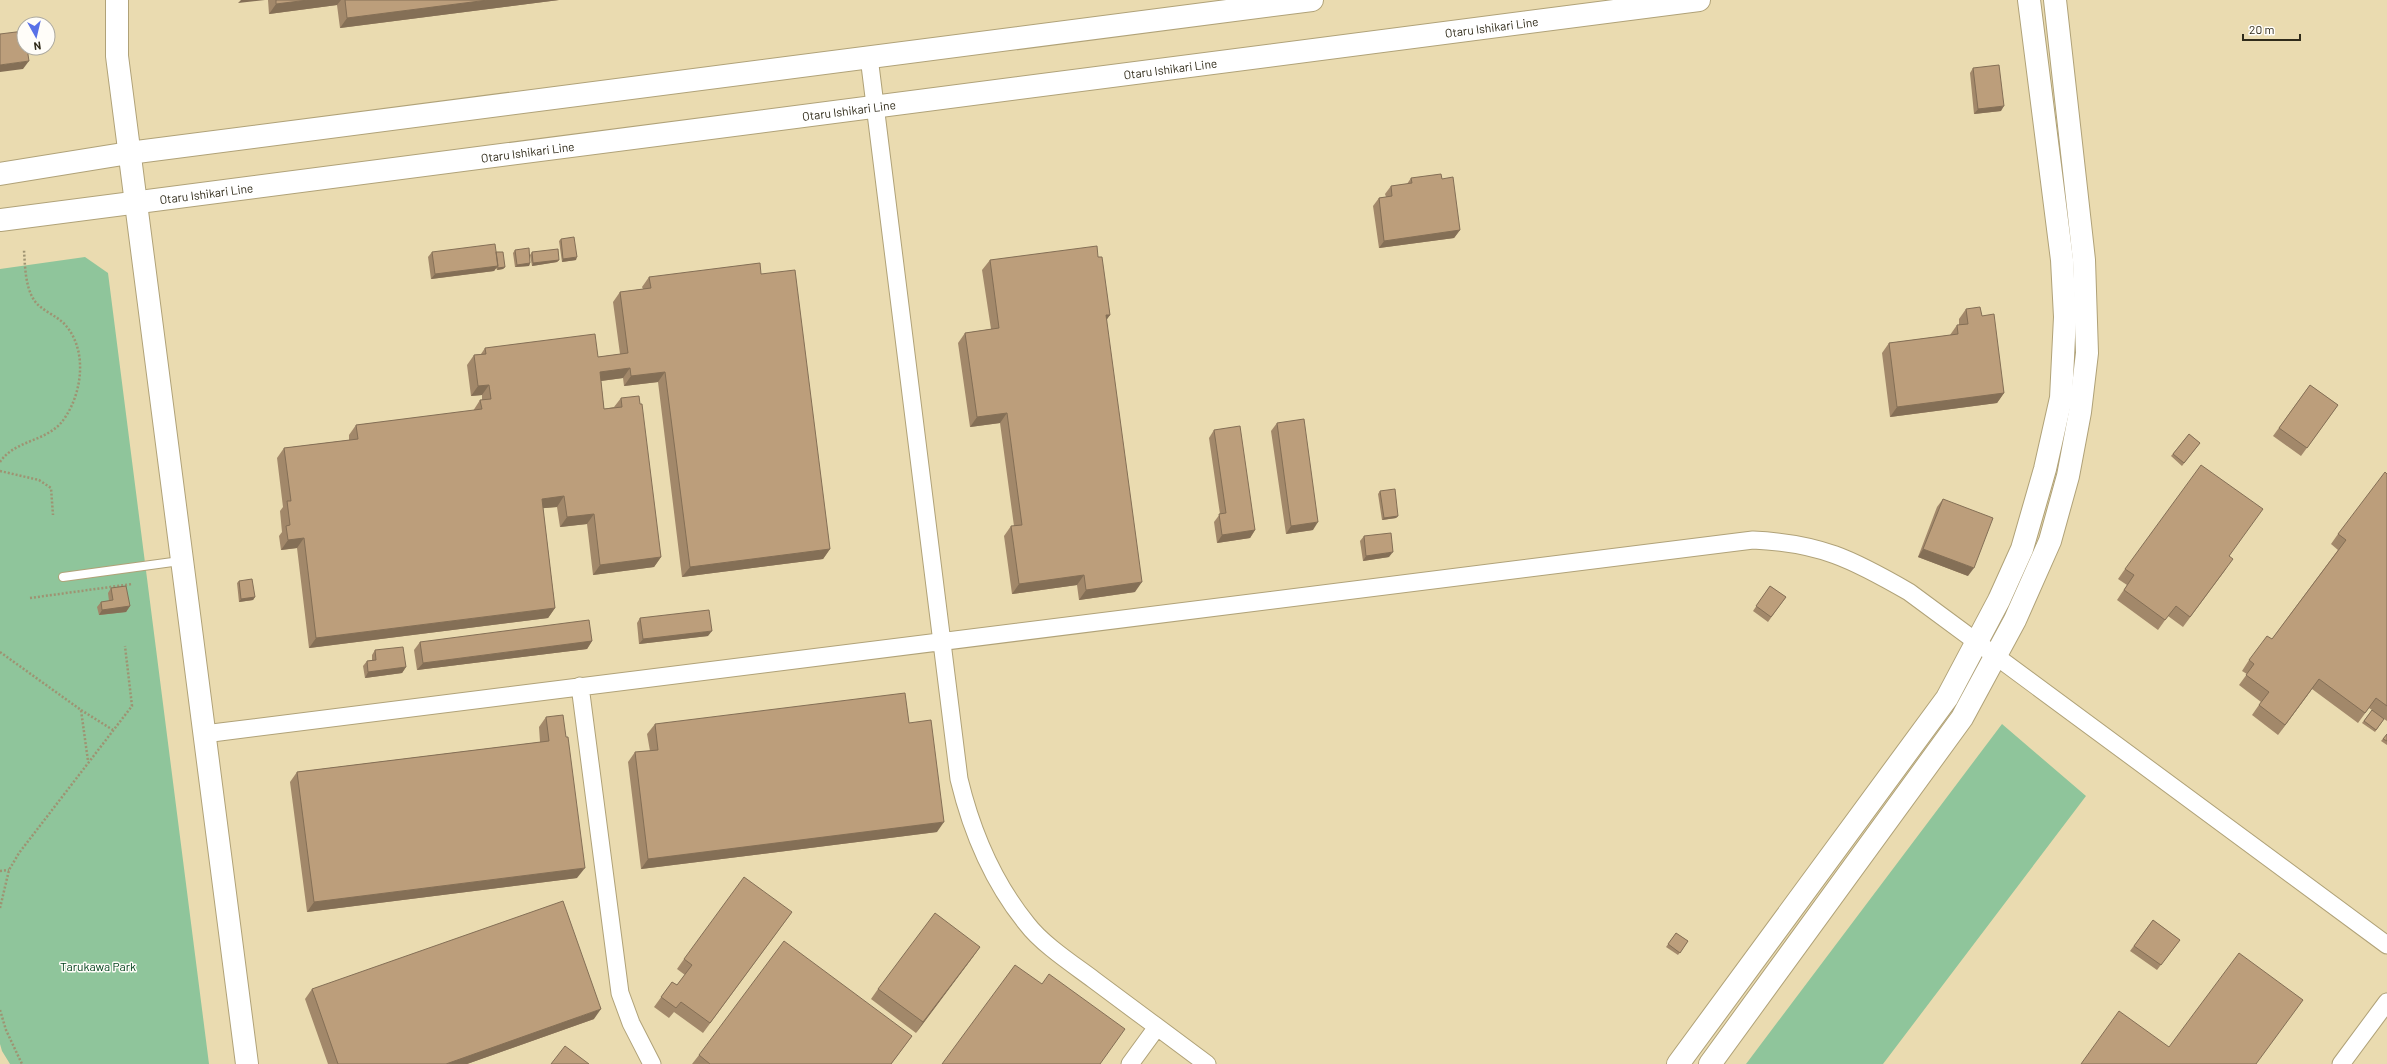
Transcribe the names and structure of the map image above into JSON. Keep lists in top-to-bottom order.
{
  "streets": {
    "street": ["Otaru Ishikari Line"]
  },
  "parks": ["Tarukawa Park"],
  "scale_bar": "20 m",
  "north": "bottom"
}
